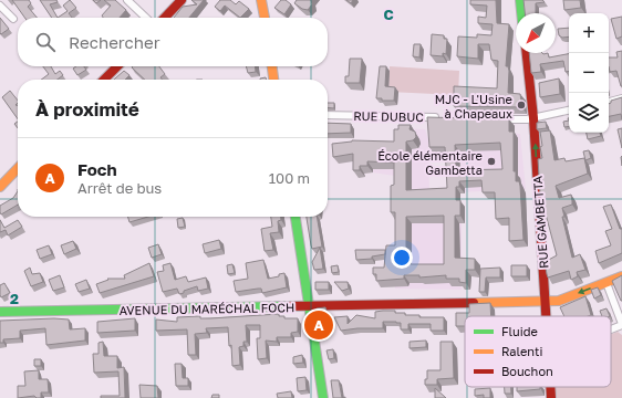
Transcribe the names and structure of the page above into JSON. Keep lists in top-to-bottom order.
{
  "streets": {
    "street": ["RUE DUBUC", "RUE GAMBETTA", "AVENUE DU MARÉCHAL FOCH"]
  },
  "crossings": [
    ["RUE GAMBETTA", "AVENUE DU MARÉCHAL FOCH"]
  ],
  "one_way": ["RUE GAMBETTA"],
  "places": ["MJC - L'Usine à Chapeaux", "École élémentaire Gambetta"],
  "legend": ["Fluide", "Ralenti", "Bouchon"],
  "north": "bottom left",
  "page": {
    "map_buttons": ["+", "−"],
    "search": "Rechercher",
    "heading": "À proximité",
    "list": [
      {
        "mark": "A",
        "name": "Foch",
        "note": "Arrêt de bus",
        "value": "100 m"
      }
    ],
    "pins": "A"
  },
  "grid": {
    "columns": ["C"],
    "rows": ["2"]
  }
}
